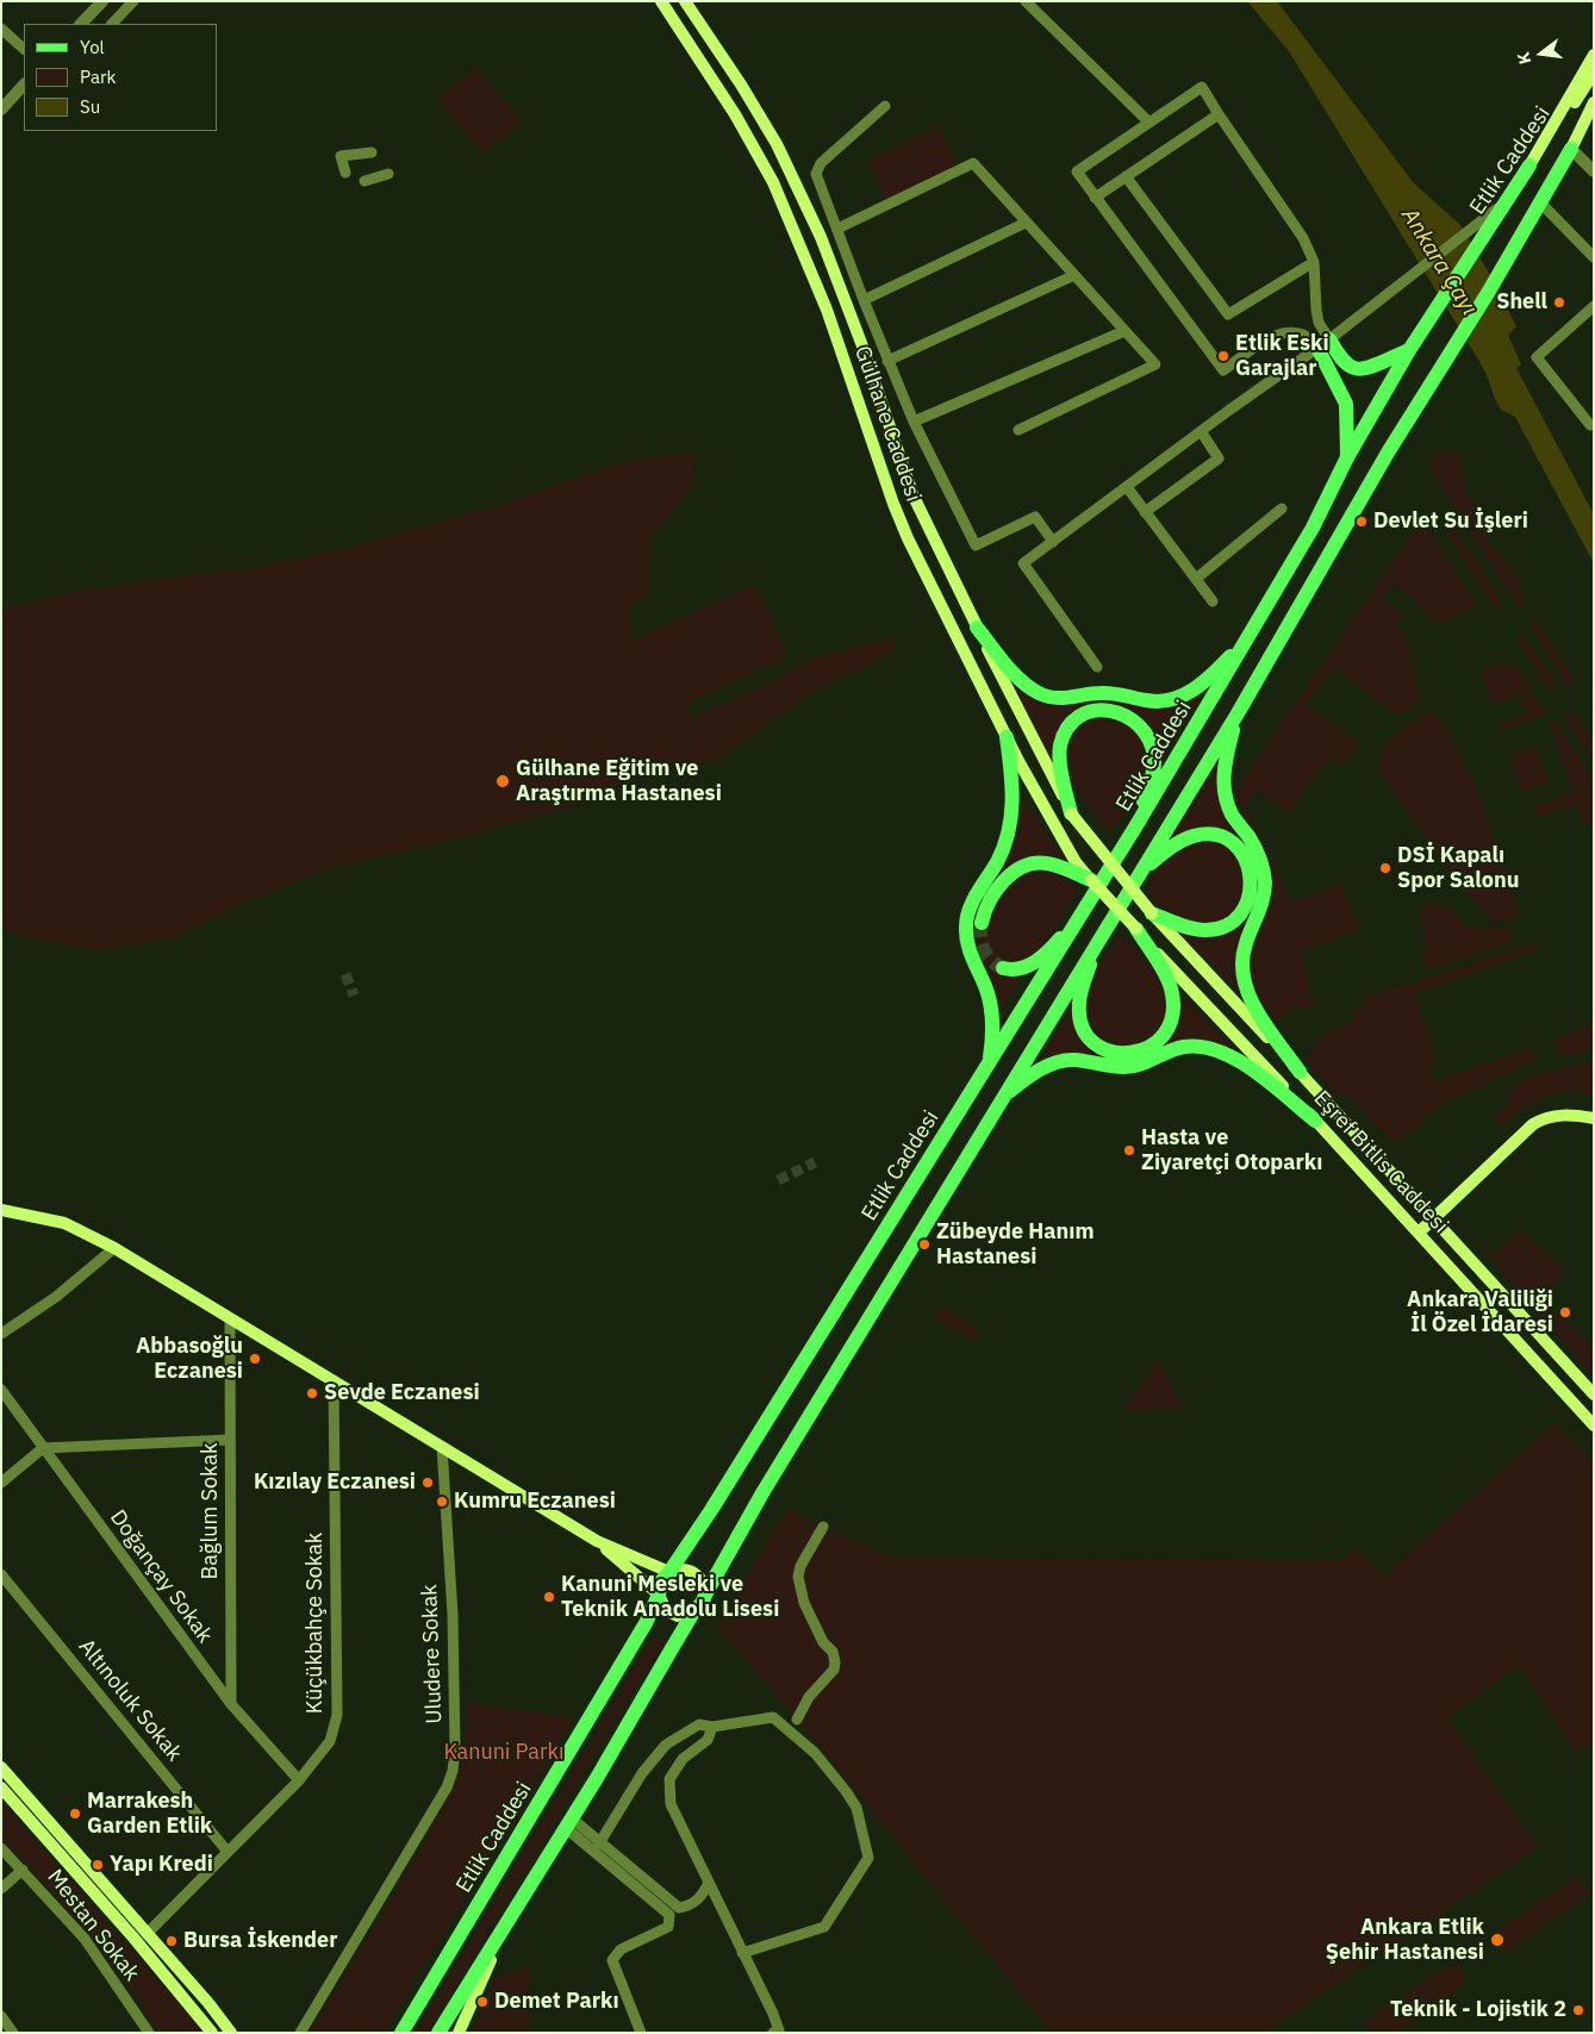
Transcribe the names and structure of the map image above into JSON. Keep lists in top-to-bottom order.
{
  "streets": {
    "main road": ["Etlik Caddesi", "Gülhane Caddesi", "Eşref Bitlis Caddesi"],
    "street": [
      "Bağlum Sokak",
      "Doğançay Sokak",
      "Küçükbahçe Sokak",
      "Uludere Sokak",
      "Altınoluk Sokak",
      "Mestan Sokak"
    ]
  },
  "crossings": [
    ["Gülhane Caddesi", "Eşref Bitlis Caddesi"],
    ["Bağlum Sokak", "Doğançay Sokak"],
    ["Doğançay Sokak", "Küçükbahçe Sokak"],
    ["Küçükbahçe Sokak", "Altınoluk Sokak"]
  ],
  "water": ["Ankara Çayı"],
  "parks": ["Kanuni Parkı"],
  "places": [
    "Shell",
    "Etlik Eski Garajlar",
    "Devlet Su İşleri",
    "Gülhane Eğitim ve Araştırma Hastanesi",
    "DSİ Kapalı Spor Salonu",
    "Hasta ve Ziyaretçi Otoparkı",
    "Zübeyde Hanım Hastanesi",
    "Ankara Valiliği İl Özel İdaresi",
    "Abbasoğlu Eczanesi",
    "Sevde Eczanesi",
    "Kızılay Eczanesi",
    "Kumru Eczanesi",
    "Kanuni Mesleki ve Teknik Anadolu Lisesi",
    "Marrakesh Garden Etlik",
    "Yapı Kredi",
    "Ankara Etlik Şehir Hastanesi",
    "Bursa İskender",
    "Demet Parkı",
    "Teknik - Lojistik 2"
  ],
  "legend": ["Yol", "Park", "Su"],
  "north": "left"
}
